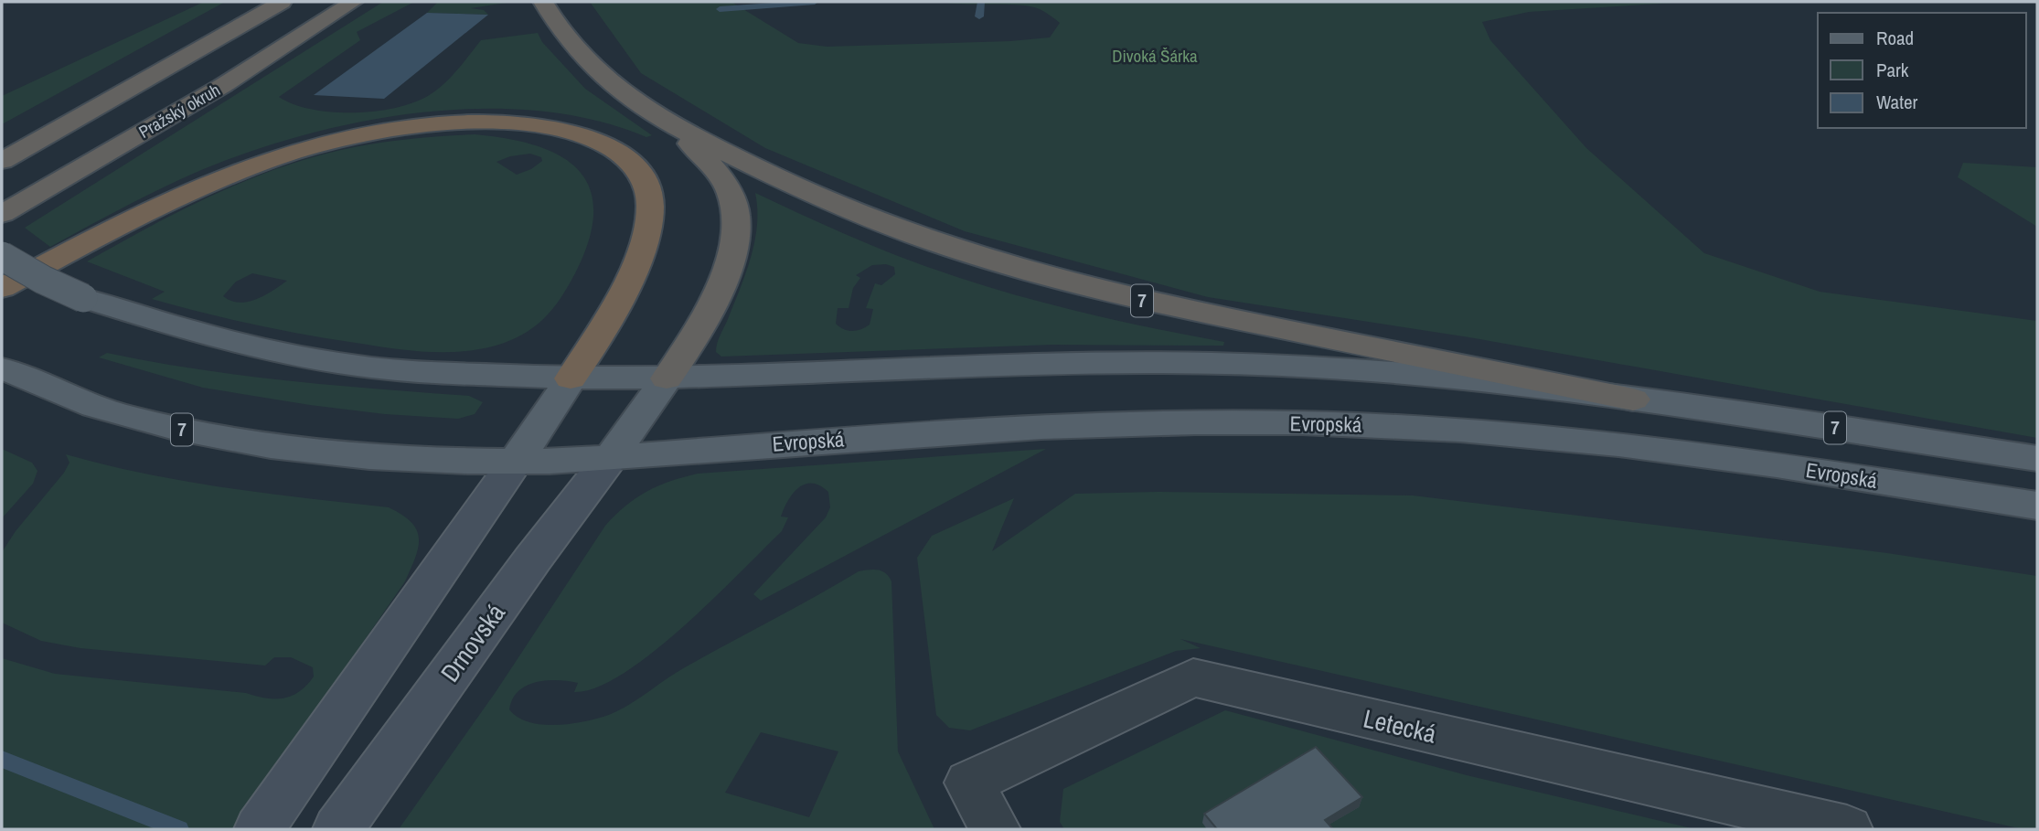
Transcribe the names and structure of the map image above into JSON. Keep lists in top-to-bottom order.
{
  "streets": {
    "highway": ["Pražský okruh", "7"],
    "main road": ["Evropská", "Drnovská"],
    "street": ["Letecká"]
  },
  "crossings": [
    ["7", "Evropská"],
    ["7", "Drnovská"],
    ["Evropská", "Drnovská"]
  ],
  "parks": ["Divoká Šárka"],
  "legend": ["Road", "Park", "Water"]
}
